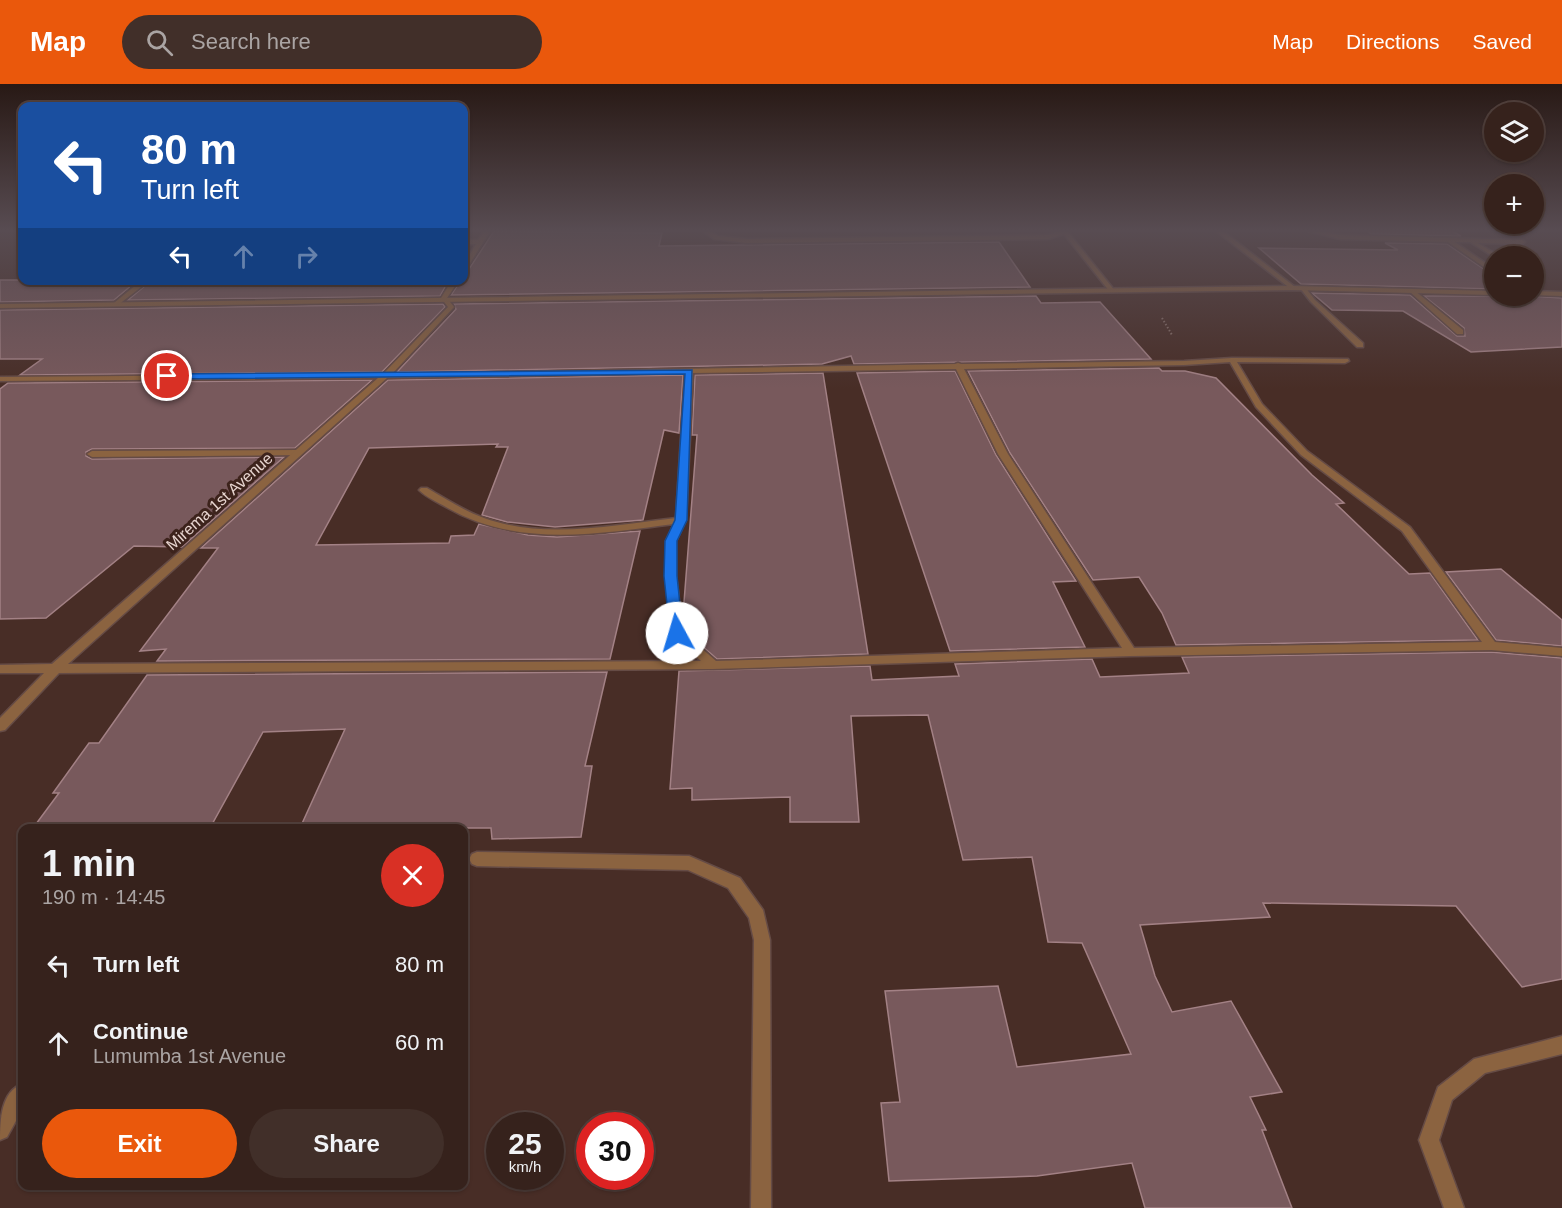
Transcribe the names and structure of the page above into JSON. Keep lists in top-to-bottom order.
{
  "streets": {
    "street": ["Mirema 1st Avenue"]
  },
  "page": {
    "header": "Map",
    "search": "Search here",
    "nav": ["Map", "Directions", "Saved"],
    "map_buttons": ["+", "−"],
    "turn": ["80 m", "Turn left"],
    "heading": ["1 min", "190 m · 14:45"],
    "list": [
      {
        "name": "Turn left",
        "value": "80 m"
      },
      {
        "name": "Continue",
        "note": "Lumumba 1st Avenue",
        "value": "60 m"
      }
    ],
    "buttons": ["Exit", "Share"],
    "speed": "25 km/h",
    "limit": "30"
  }
}
